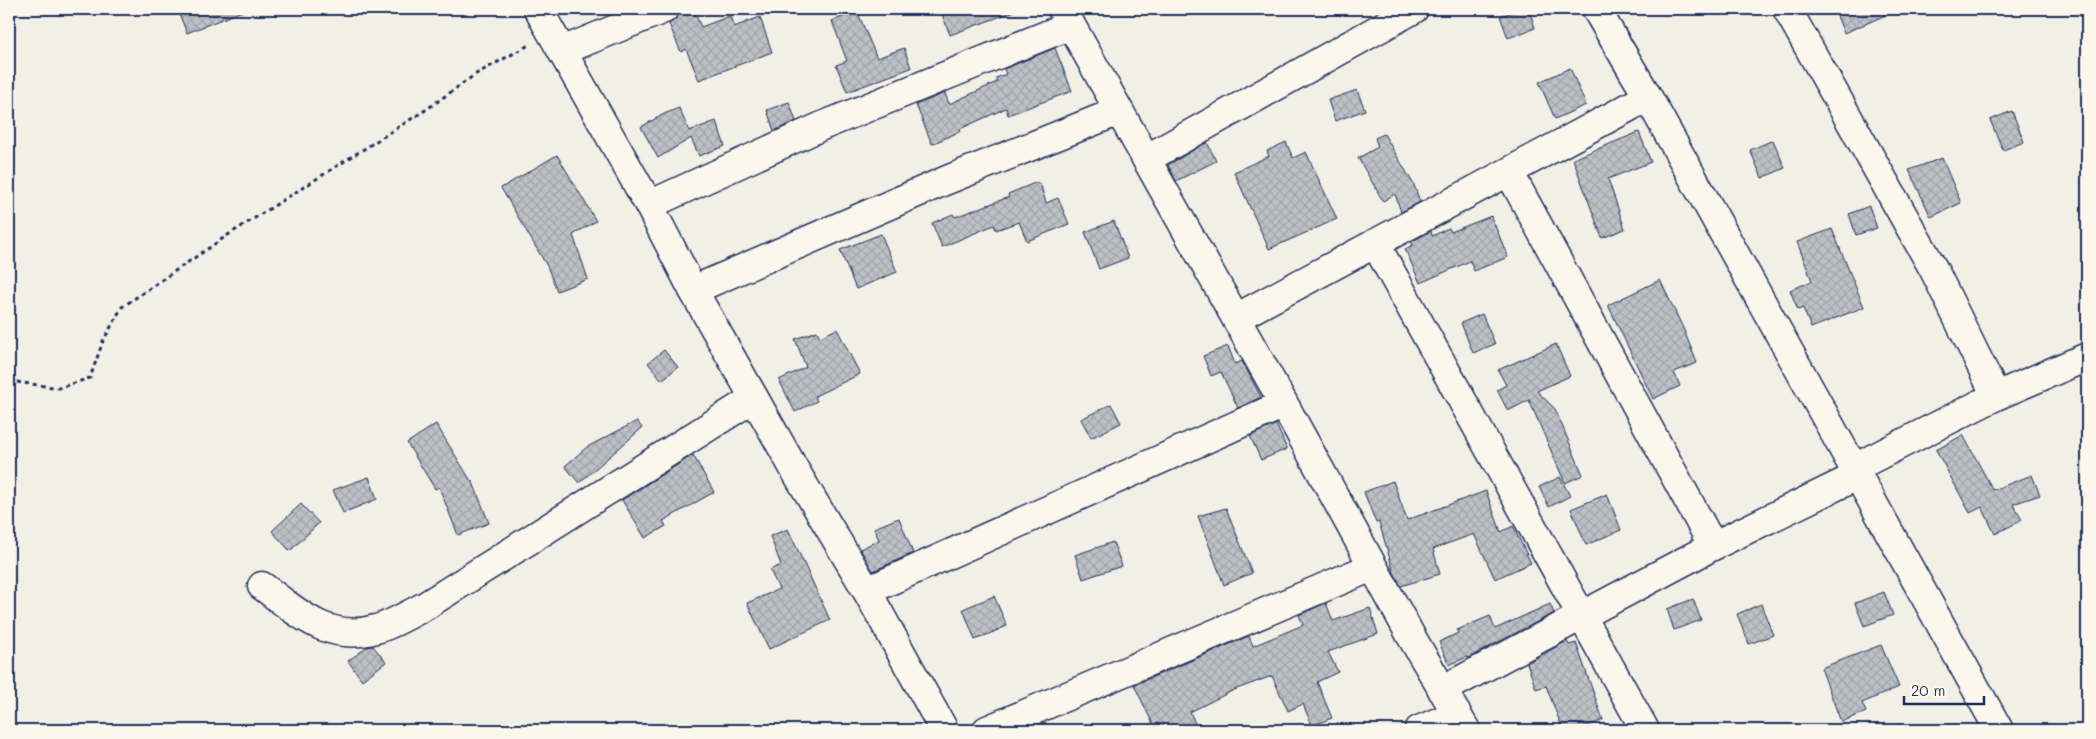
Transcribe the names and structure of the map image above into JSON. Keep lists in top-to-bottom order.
{
  "scale_bar": "20 m"
}
